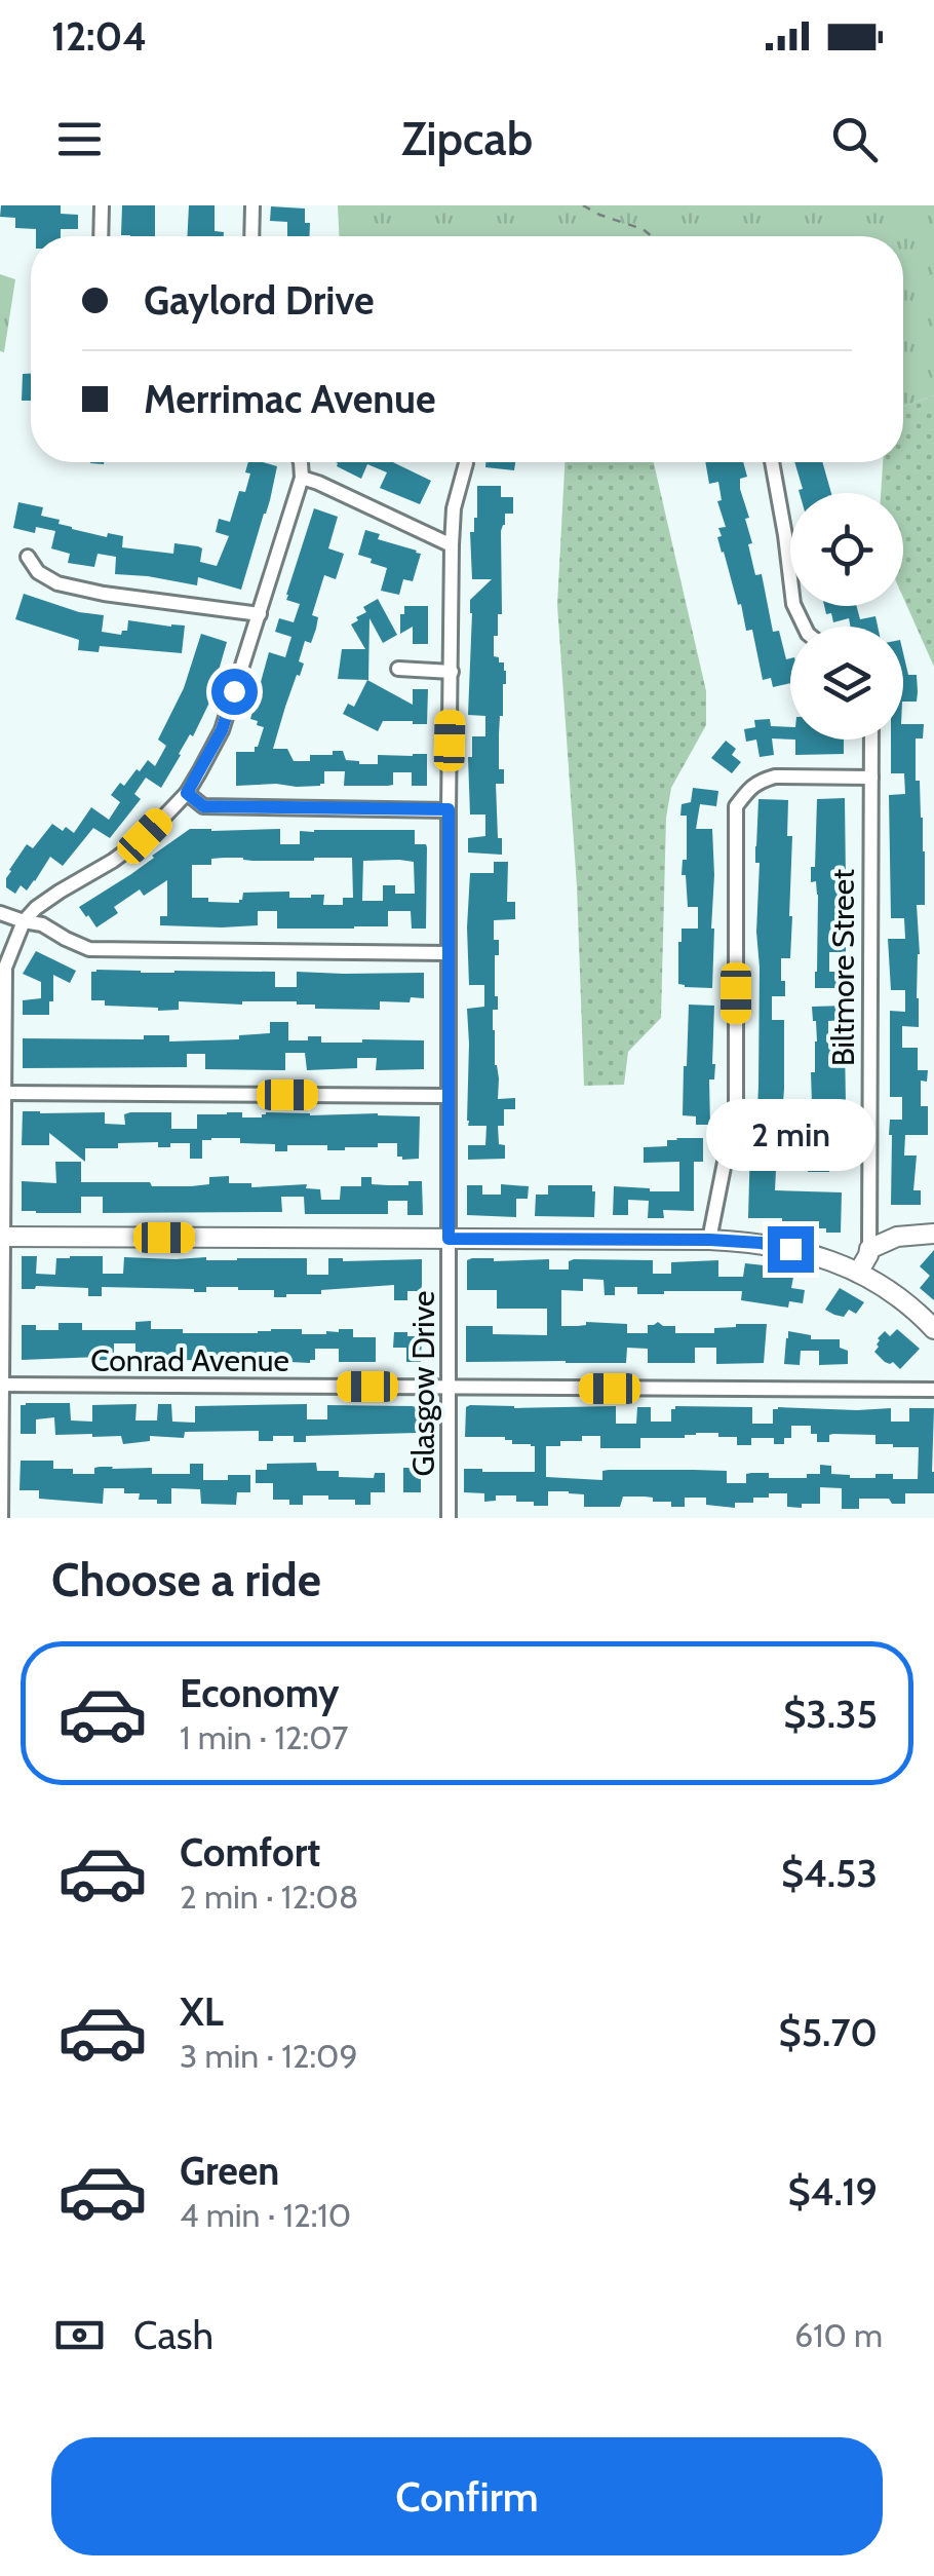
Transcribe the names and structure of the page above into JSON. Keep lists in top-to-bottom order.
{
  "streets": {
    "street": ["Biltmore Street", "Conrad Avenue", "Glasgow Drive"]
  },
  "crossings": [
    ["Conrad Avenue", "Glasgow Drive"]
  ],
  "page": {
    "status": "12:04",
    "header": "Zipcab",
    "banner": ["Gaylord Drive", "Merrimac Avenue"],
    "bubble": "2 min",
    "heading": "Choose a ride",
    "list": [
      {
        "name": "Economy",
        "note": "1 min · 12:07",
        "value": "$3.35"
      },
      {
        "name": "Comfort",
        "note": "2 min · 12:08",
        "value": "$4.53"
      },
      {
        "name": "XL",
        "note": "3 min · 12:09",
        "value": "$5.70"
      },
      {
        "name": "Green",
        "note": "4 min · 12:10",
        "value": "$4.19"
      }
    ],
    "pay": ["Cash", "610 m"],
    "buttons": "Confirm"
  }
}
